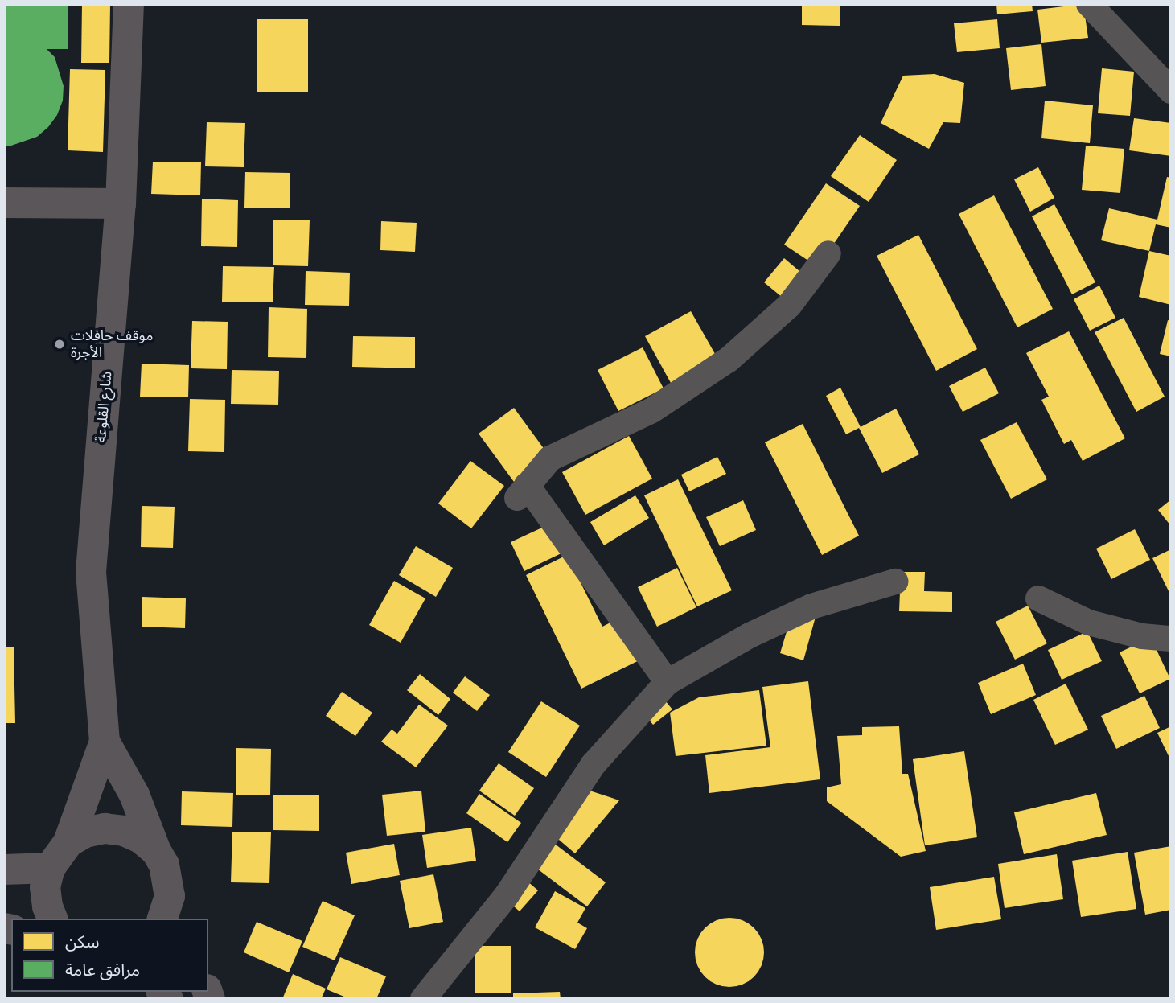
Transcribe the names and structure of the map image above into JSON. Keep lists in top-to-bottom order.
{
  "streets": {
    "main road": ["شارع القلوعة"]
  },
  "places": ["موقف حافلات الأجرة"],
  "legend": ["سكن", "مرافق عامة"]
}
